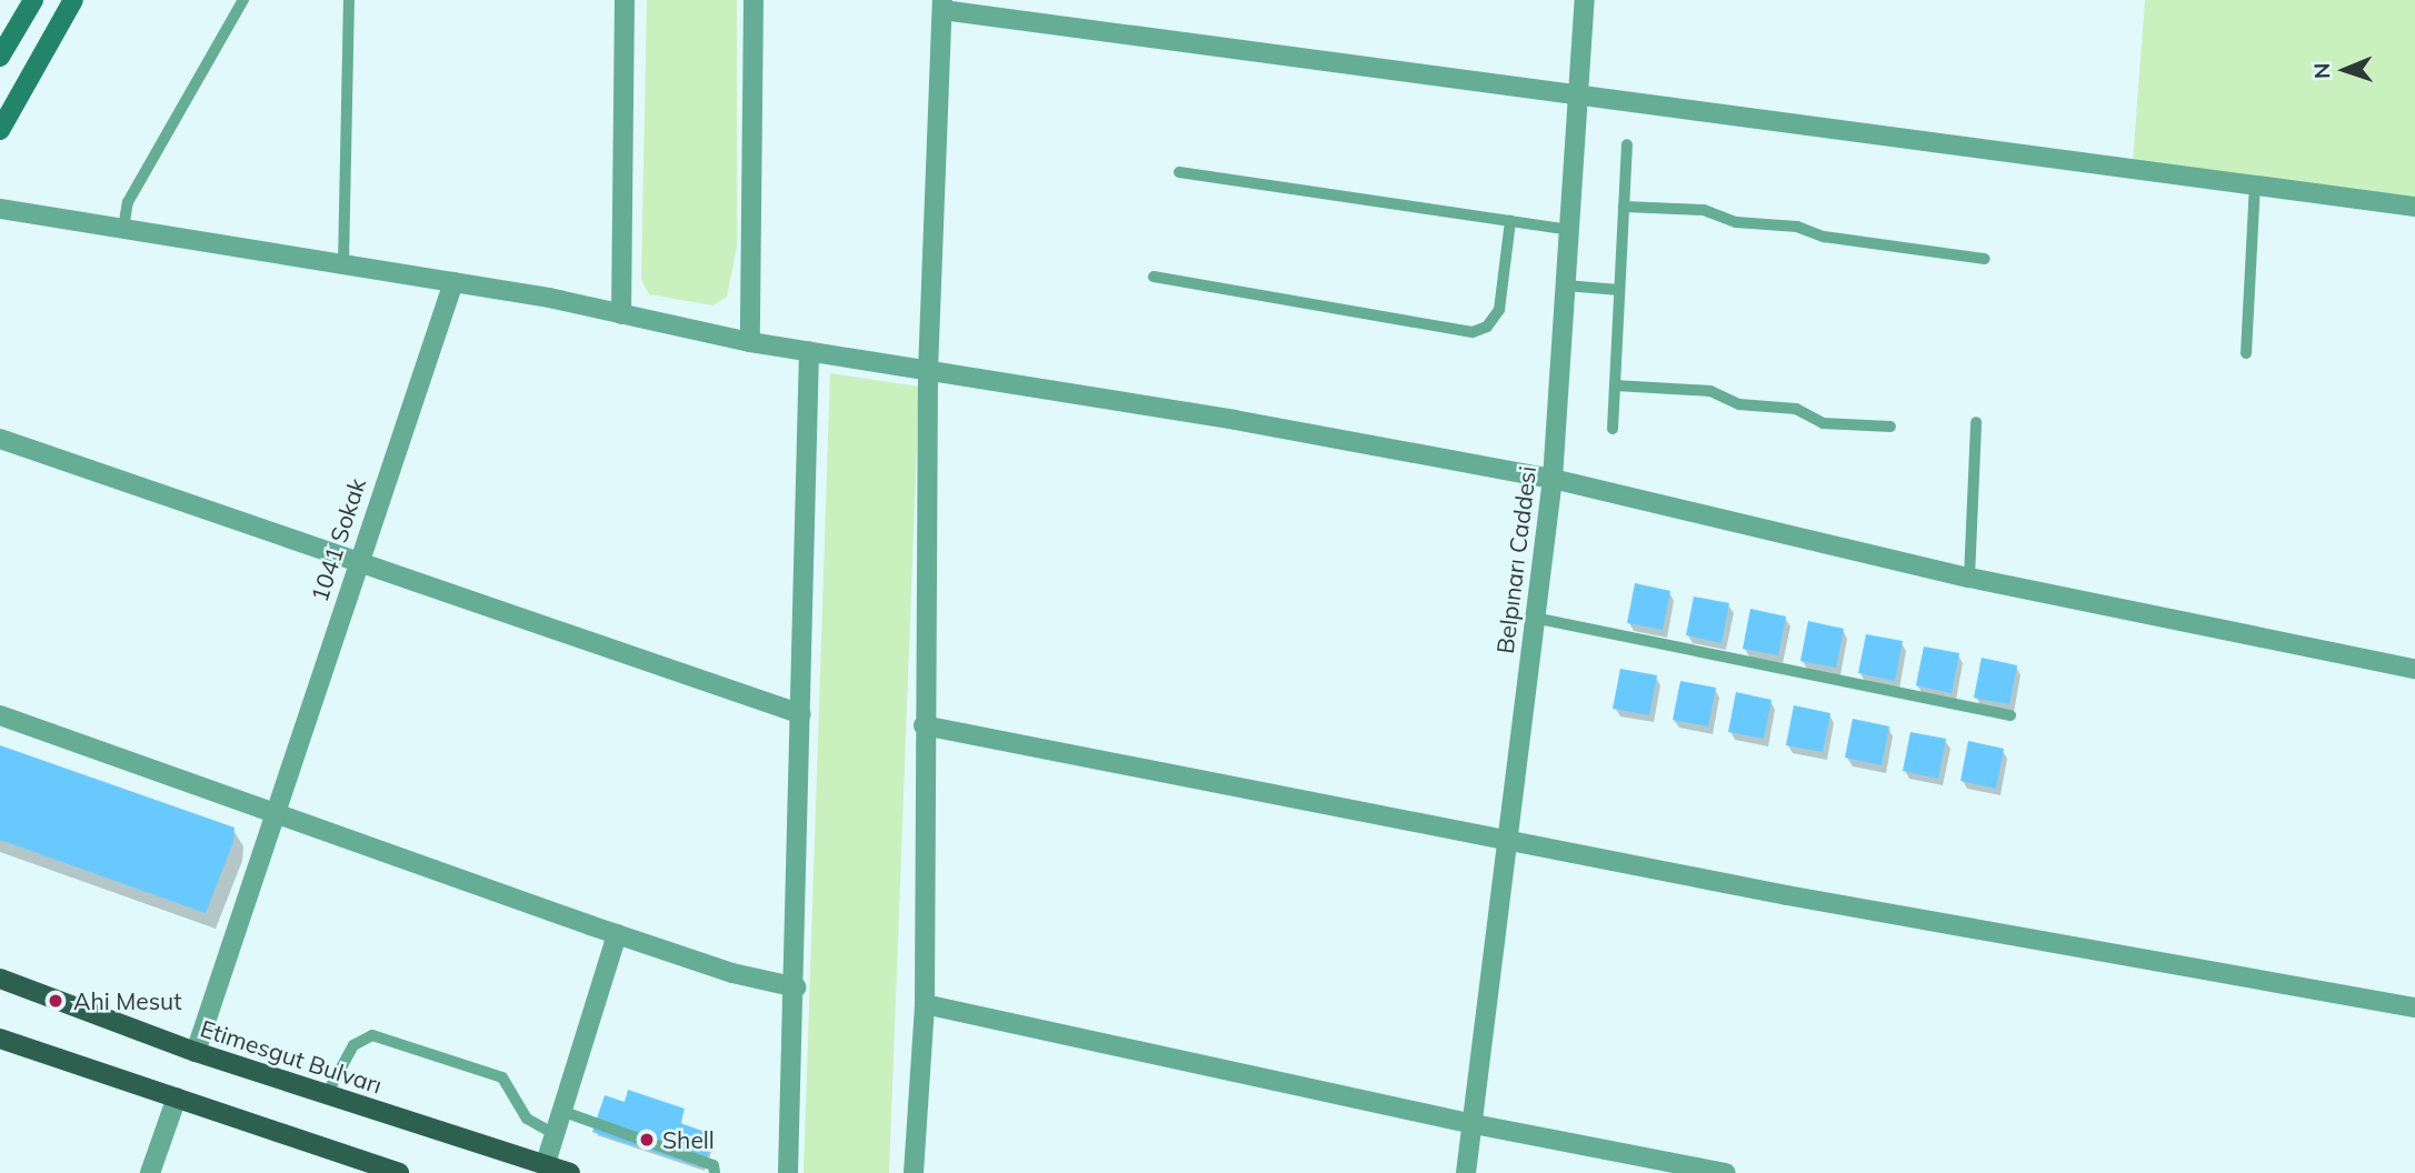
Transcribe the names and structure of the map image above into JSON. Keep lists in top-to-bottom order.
{
  "streets": {
    "main road": ["Etimesgut Bulvarı"],
    "street": ["1041 Sokak", "Belpınarı Caddesi"]
  },
  "crossings": [
    ["1041 Sokak", "Etimesgut Bulvarı"]
  ],
  "places": ["Ahi Mesut", "Shell"],
  "north": "left"
}
